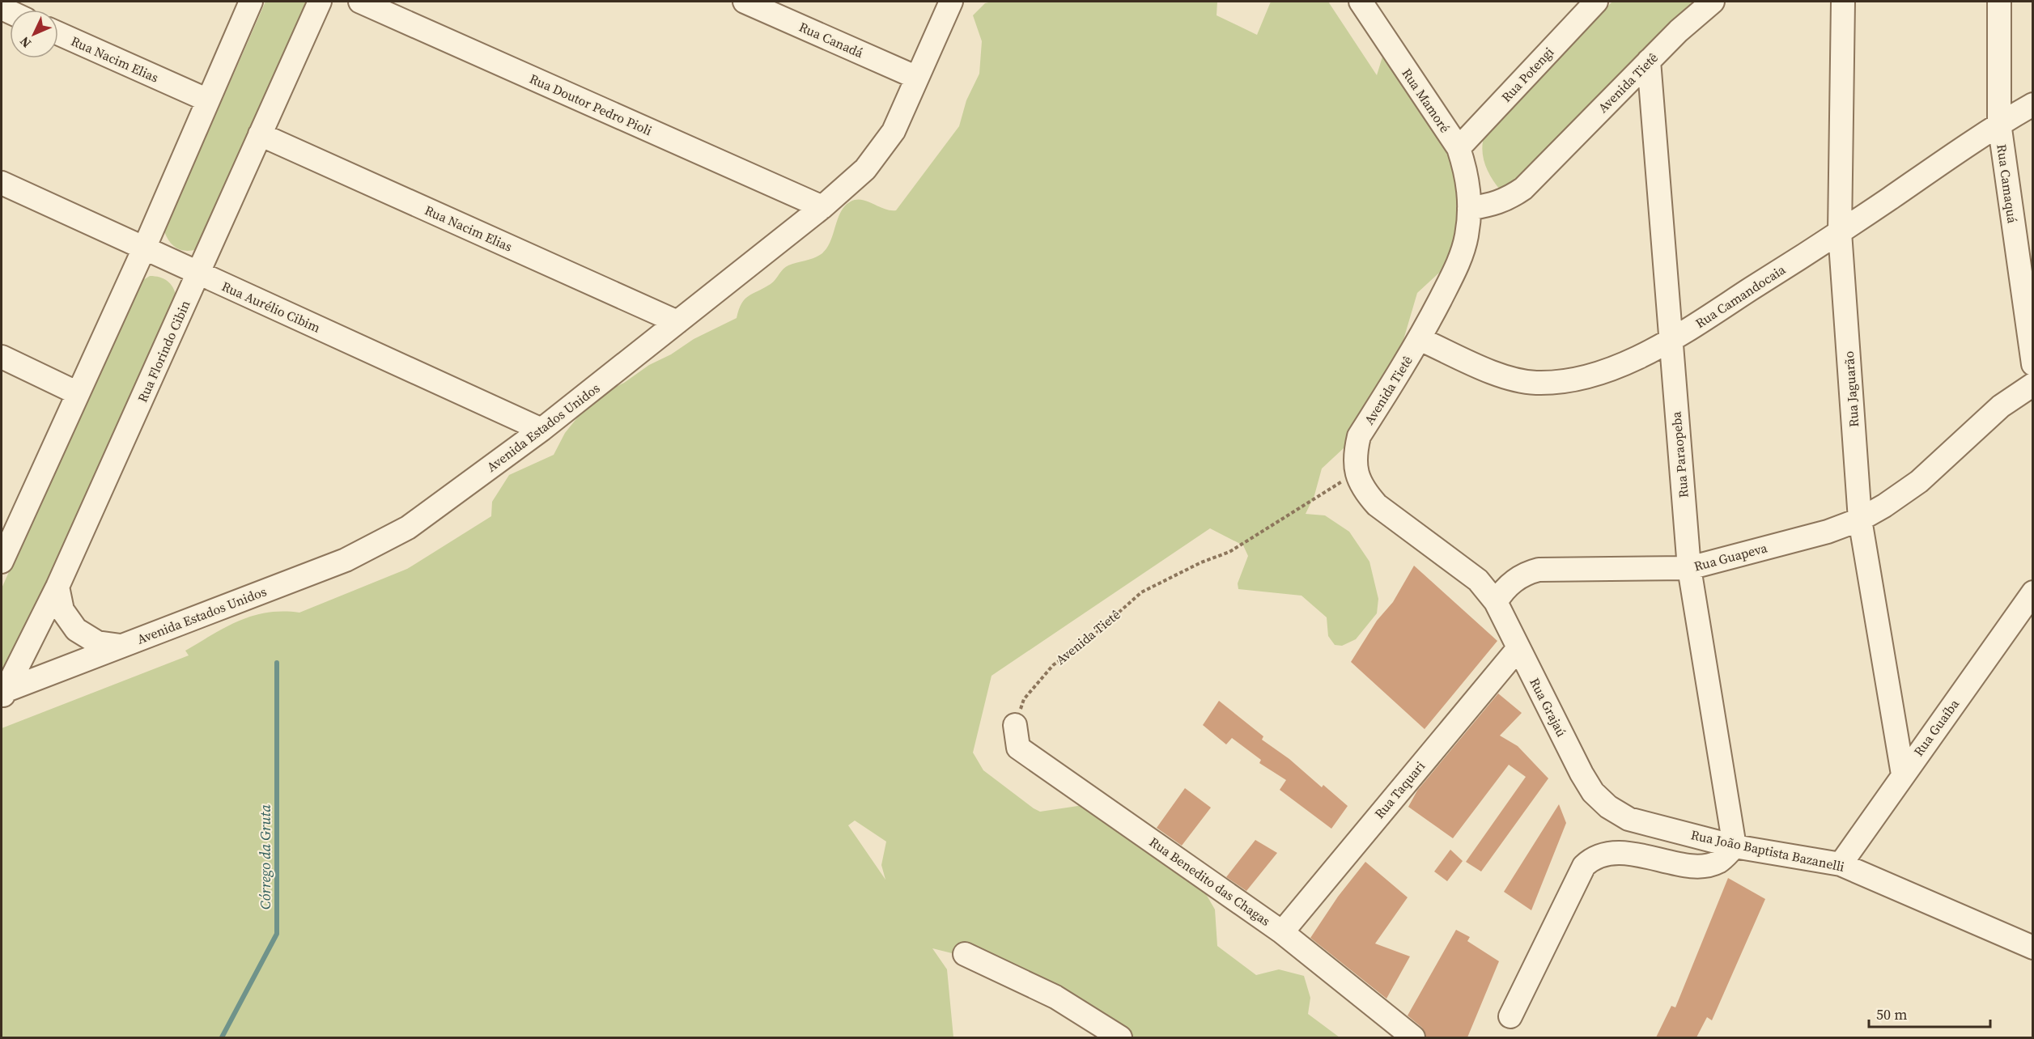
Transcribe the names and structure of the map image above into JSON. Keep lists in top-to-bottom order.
{
  "streets": {
    "street": [
      "Rua Canadá",
      "Rua Nacim Elias",
      "Rua Potengi",
      "Avenida Tietê",
      "Rua Mamoré",
      "Rua Doutor Pedro Pioli",
      "Rua Camaquá",
      "Rua Camandocaia",
      "Rua Aurélio Cibim",
      "Rua Florindo Cibin",
      "Rua Jaguarão",
      "Avenida Estados Unidos",
      "Rua Paraopeba",
      "Rua Guapeva",
      "Rua Grajaú",
      "Rua Guaíba",
      "Rua Taquari",
      "Rua João Baptista Bazanelli",
      "Rua Benedito das Chagas"
    ]
  },
  "crossings": [
    ["Rua Canadá", "Avenida Estados Unidos"],
    ["Rua Nacim Elias", "Rua Florindo Cibin"],
    ["Rua Nacim Elias", "Avenida Estados Unidos"],
    ["Rua Potengi", "Rua Mamoré"],
    ["Avenida Tietê", "Rua Mamoré"],
    ["Avenida Tietê", "Rua Camandocaia"],
    ["Avenida Tietê", "Rua Paraopeba"],
    ["Avenida Tietê", "Rua Benedito das Chagas"],
    ["Rua Doutor Pedro Pioli", "Avenida Estados Unidos"],
    ["Rua Camaquá", "Rua Camandocaia"],
    ["Rua Camandocaia", "Rua Jaguarão"],
    ["Rua Camandocaia", "Rua Paraopeba"],
    ["Rua Aurélio Cibim", "Rua Florindo Cibin"],
    ["Rua Aurélio Cibim", "Avenida Estados Unidos"],
    ["Rua Florindo Cibin", "Avenida Estados Unidos"],
    ["Rua Jaguarão", "Rua Guapeva"],
    ["Rua Jaguarão", "Rua Guaíba"],
    ["Rua Paraopeba", "Rua Guapeva"],
    ["Rua Paraopeba", "Rua João Baptista Bazanelli"],
    ["Rua Guapeva", "Rua Grajaú"],
    ["Rua Grajaú", "Rua Taquari"],
    ["Rua Grajaú", "Rua João Baptista Bazanelli"],
    ["Rua Guaíba", "Rua João Baptista Bazanelli"],
    ["Rua Taquari", "Rua Benedito das Chagas"]
  ],
  "water": ["Córrego da Gruta"],
  "scale_bar": "50 m",
  "north": "bottom left"
}
